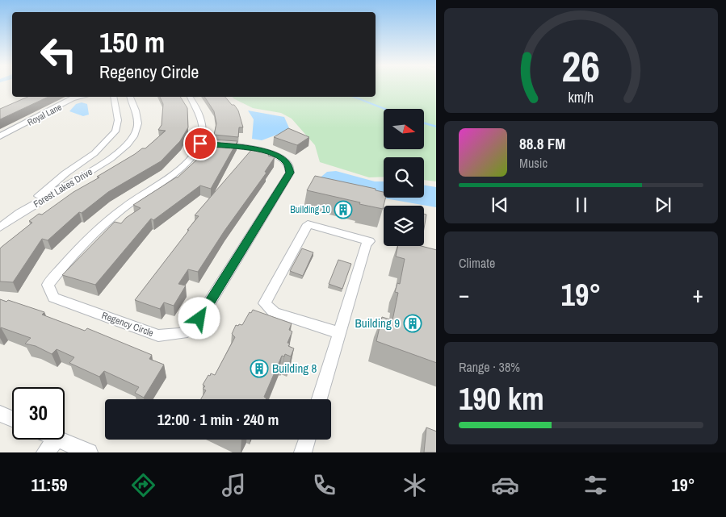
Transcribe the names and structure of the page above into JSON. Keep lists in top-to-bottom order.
{
  "streets": {
    "street": ["Royal Lane", "Forest Lakes Drive", "Regency Circle"]
  },
  "places": {
    "building": ["Building 10", "Building 9", "Building 8"]
  },
  "north": "right",
  "page": {
    "turn": ["150 m", "Regency Circle"],
    "song": ["88.8 FM", "Music"],
    "tile": [
      "Climate",
      ["Range · 38%", "190 km"]
    ],
    "heat": ["−", "19°", "+"],
    "limit": "30",
    "trip": "12:00 · 1 min · 240 m",
    "tabs": ["11:59", "19°"],
    "gauge": ["26", "km/h"]
  }
}
